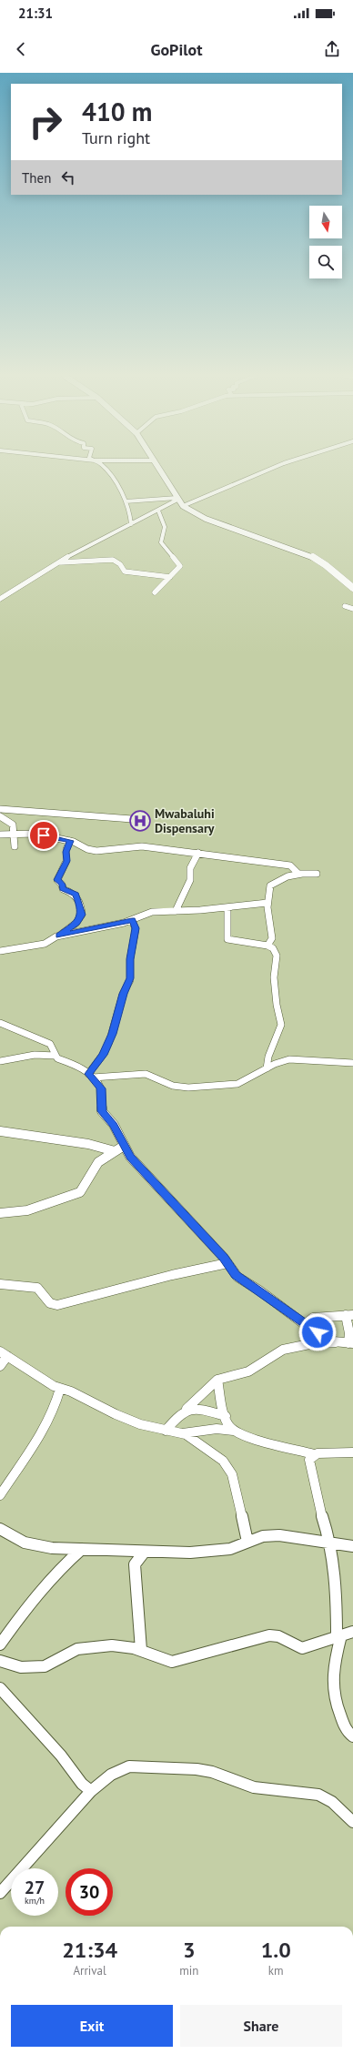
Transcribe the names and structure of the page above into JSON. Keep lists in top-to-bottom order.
{
  "places": {
    "hospital": ["Mwabaluhi Dispensary"]
  },
  "north": "bottom",
  "page": {
    "status": "21:31",
    "header": "GoPilot",
    "turn": ["410 m", "Turn right"],
    "then": "Then",
    "speed": "27 km/h",
    "limit": "30",
    "eta": [
      "21:34",
      "Arrival",
      "3",
      "min",
      "1.0",
      "km"
    ],
    "buttons": ["Exit", "Share"]
  }
}
